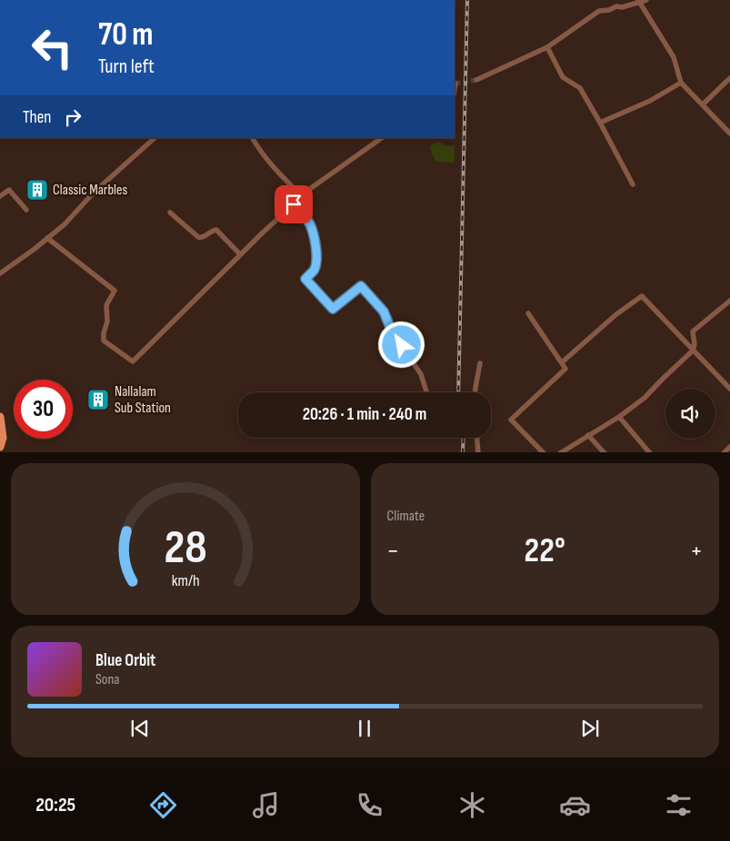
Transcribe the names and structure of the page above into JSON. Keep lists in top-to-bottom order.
{
  "places": {
    "building": ["Classic Marbles", "Nallalam Sub Station"]
  },
  "page": {
    "turn": ["70 m", "Turn left"],
    "then": "Then",
    "limit": "30",
    "trip": "20:26 · 1 min · 240 m",
    "tile": "Climate",
    "heat": ["−", "22°", "+"],
    "song": ["Blue Orbit", "Sona"],
    "tabs": "20:25",
    "gauge": ["28", "km/h"]
  }
}
